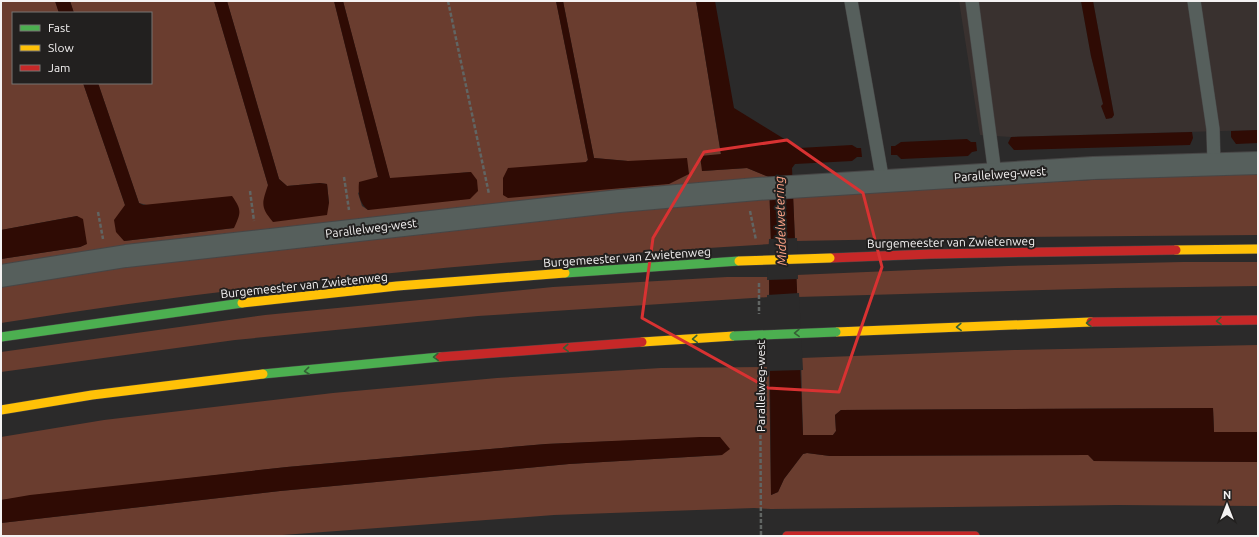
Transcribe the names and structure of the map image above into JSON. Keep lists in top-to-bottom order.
{
  "streets": {
    "main road": ["Burgemeester van Zwietenweg"],
    "street": ["Parallelweg-west"]
  },
  "water": ["Middelwetering"],
  "legend": ["Fast", "Slow", "Jam"],
  "north": "top"
}
